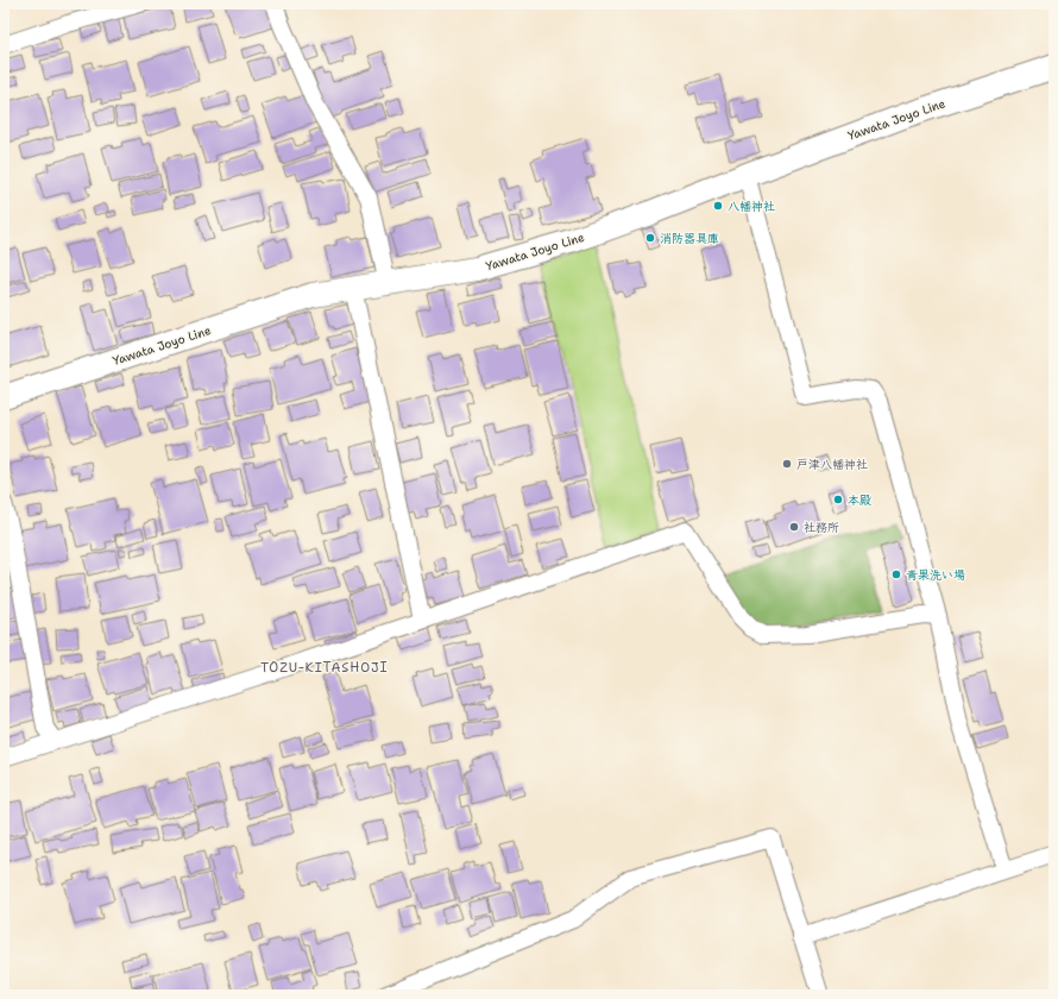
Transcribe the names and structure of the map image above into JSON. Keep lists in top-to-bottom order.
{
  "streets": {
    "main road": ["Yawata Joyo Line"]
  },
  "districts": ["TOZU-KITASHOJI"],
  "places": [
    "八幡神社",
    "消防器具庫",
    "戸津八幡神社",
    "本殿",
    "社務所",
    "青果洗い場"
  ]
}
